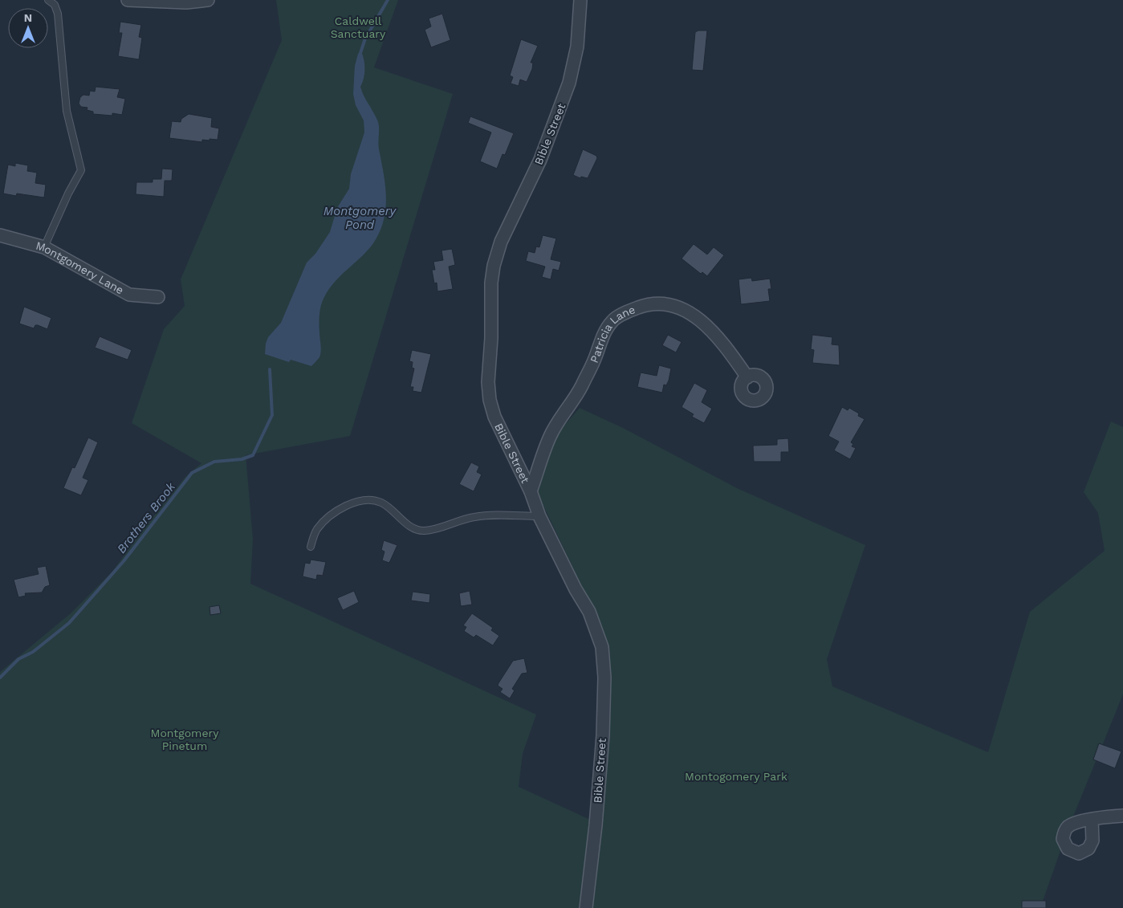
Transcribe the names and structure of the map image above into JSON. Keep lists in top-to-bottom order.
{
  "streets": {
    "street": ["Bible Street", "Montgomery Lane", "Patricia Lane"]
  },
  "crossings": [
    ["Bible Street", "Patricia Lane"]
  ],
  "water": ["Montgomery Pond", "Brothers Brook"],
  "parks": ["Caldwell Sanctuary", "Montgomery Pinetum", "Montogomery Park"],
  "north": "top"
}
